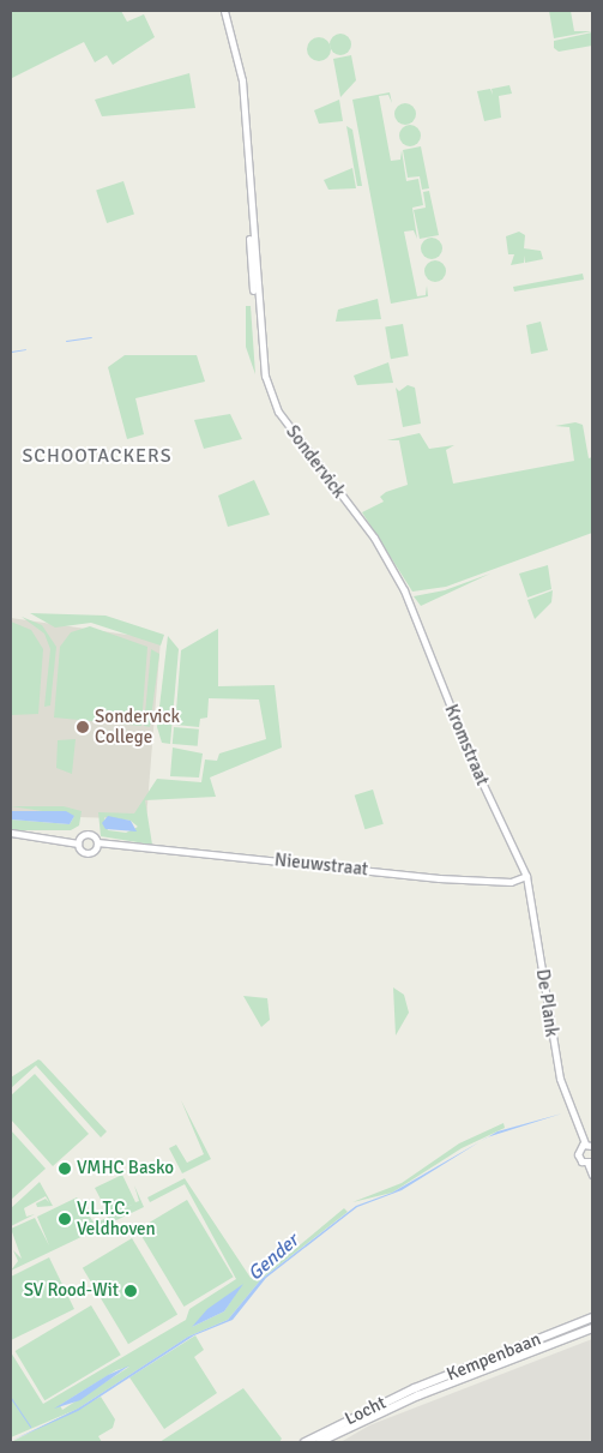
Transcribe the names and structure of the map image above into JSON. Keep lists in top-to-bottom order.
{
  "streets": {
    "main road": ["Kempenbaan", "Locht"],
    "street": [
      "Sondervick",
      "Kromstraat",
      "Nieuwstraat",
      "De Plank"
    ]
  },
  "crossings": [
    ["Sondervick", "Kromstraat"],
    ["Kromstraat", "Nieuwstraat"],
    ["Kromstraat", "De Plank"],
    ["Nieuwstraat", "De Plank"],
    ["Kempenbaan", "Locht"]
  ],
  "districts": ["SCHOOTACKERS"],
  "water": ["Gender"],
  "places": [
    "Sondervick College",
    "VMHC Basko",
    "V.L.T.C. Veldhoven",
    "SV Rood-Wit"
  ]
}
